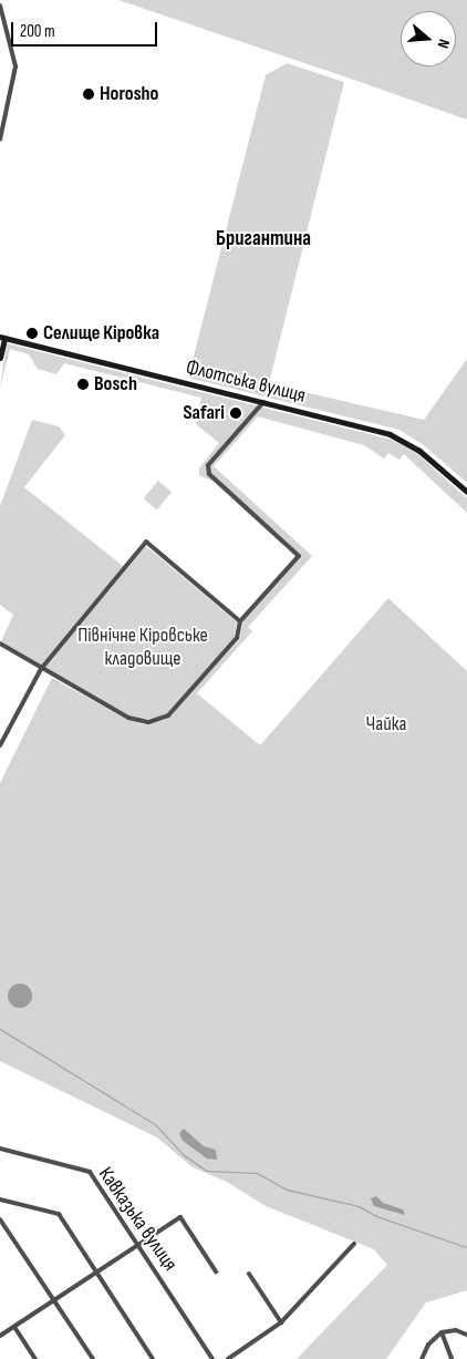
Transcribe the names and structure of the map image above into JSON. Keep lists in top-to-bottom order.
{
  "streets": {
    "street": ["Флотська вулиця", "Кавказька вулиця"]
  },
  "districts": ["Бригантина"],
  "parks": ["Північне Кіровське кладовище", "Чайка"],
  "places": [
    "Horosho",
    "Селище Кіровка",
    "Bosch",
    "Safari"
  ],
  "scale_bar": "200 m",
  "north": "right"
}
